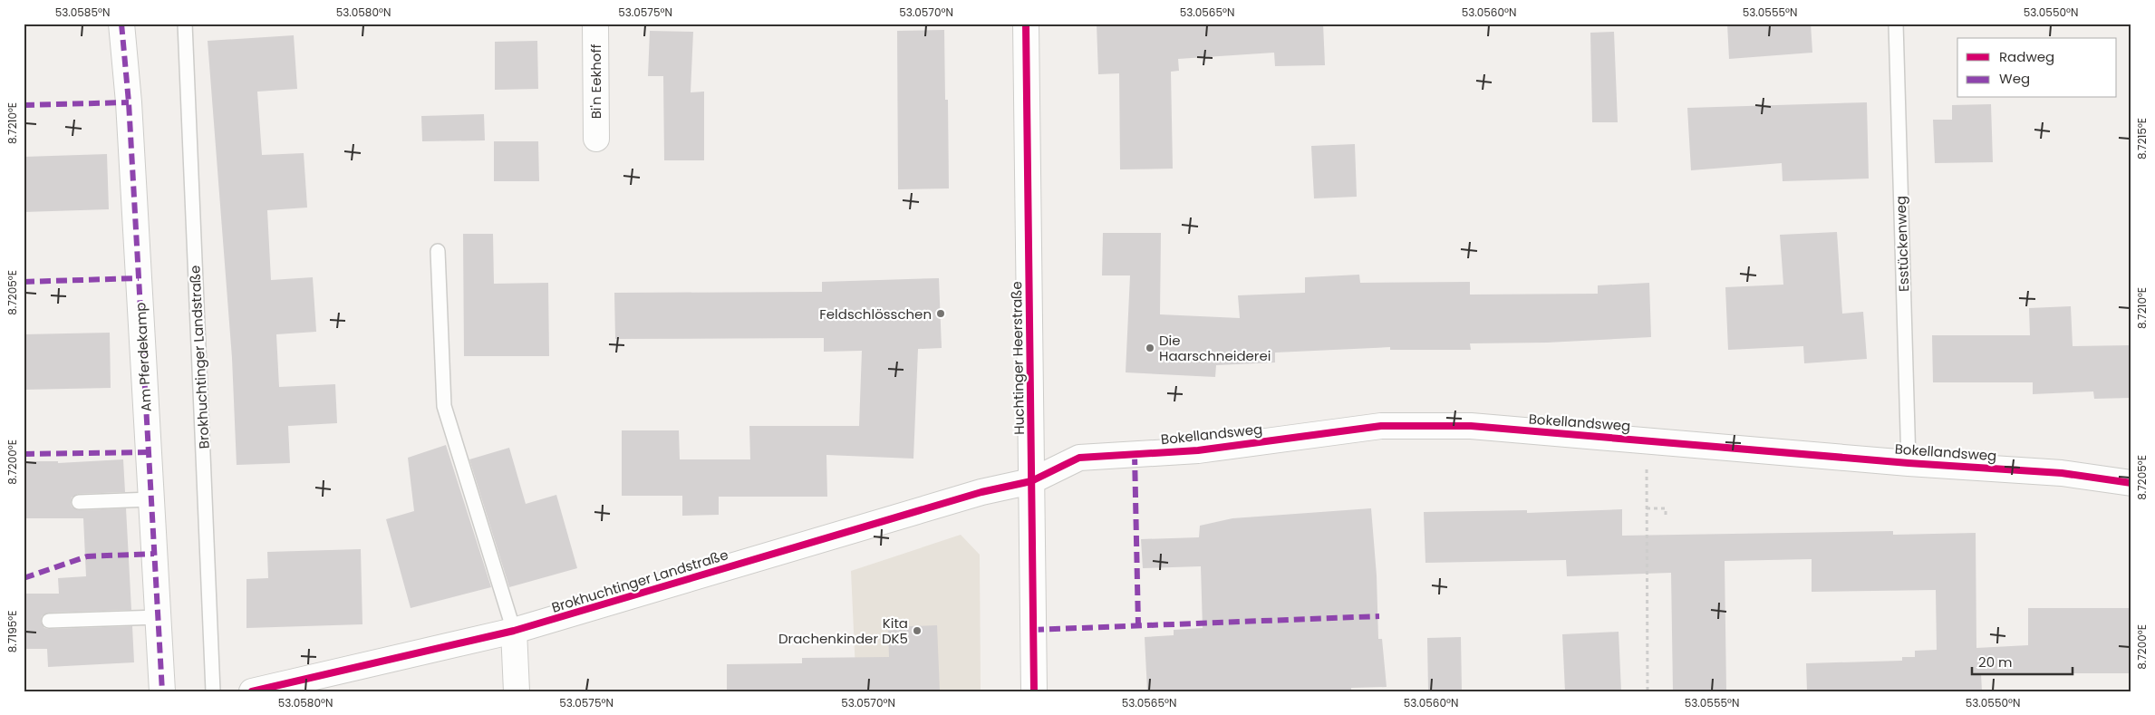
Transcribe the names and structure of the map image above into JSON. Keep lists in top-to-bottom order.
{
  "streets": {
    "street": [
      "Bi'n Eekhoff",
      "Am Pferdekamp",
      "Brokhuchtinger Landstraße",
      "Huchtinger Heerstraße",
      "Bokellandsweg"
    ],
    "lane": ["Esstückenweg"]
  },
  "crossings": [
    ["Esstückenweg", "Bokellandsweg"],
    ["Brokhuchtinger Landstraße", "Huchtinger Heerstraße"],
    ["Brokhuchtinger Landstraße", "Bokellandsweg"],
    ["Huchtinger Heerstraße", "Bokellandsweg"]
  ],
  "places": ["Feldschlösschen", "Die Haarschneiderei", "Kita Drachenkinder DK5"],
  "legend": ["Radweg", "Weg"],
  "scale_bar": "20 m",
  "coordinates": [
    "53.0585°N",
    "53.0580°N",
    "53.0575°N",
    "53.0570°N",
    "53.0565°N",
    "53.0560°N",
    "53.0555°N",
    "53.0550°N",
    "8.7210°E",
    "8.7215°E",
    "8.7205°E",
    "8.7200°E",
    "8.7195°E"
  ]
}
